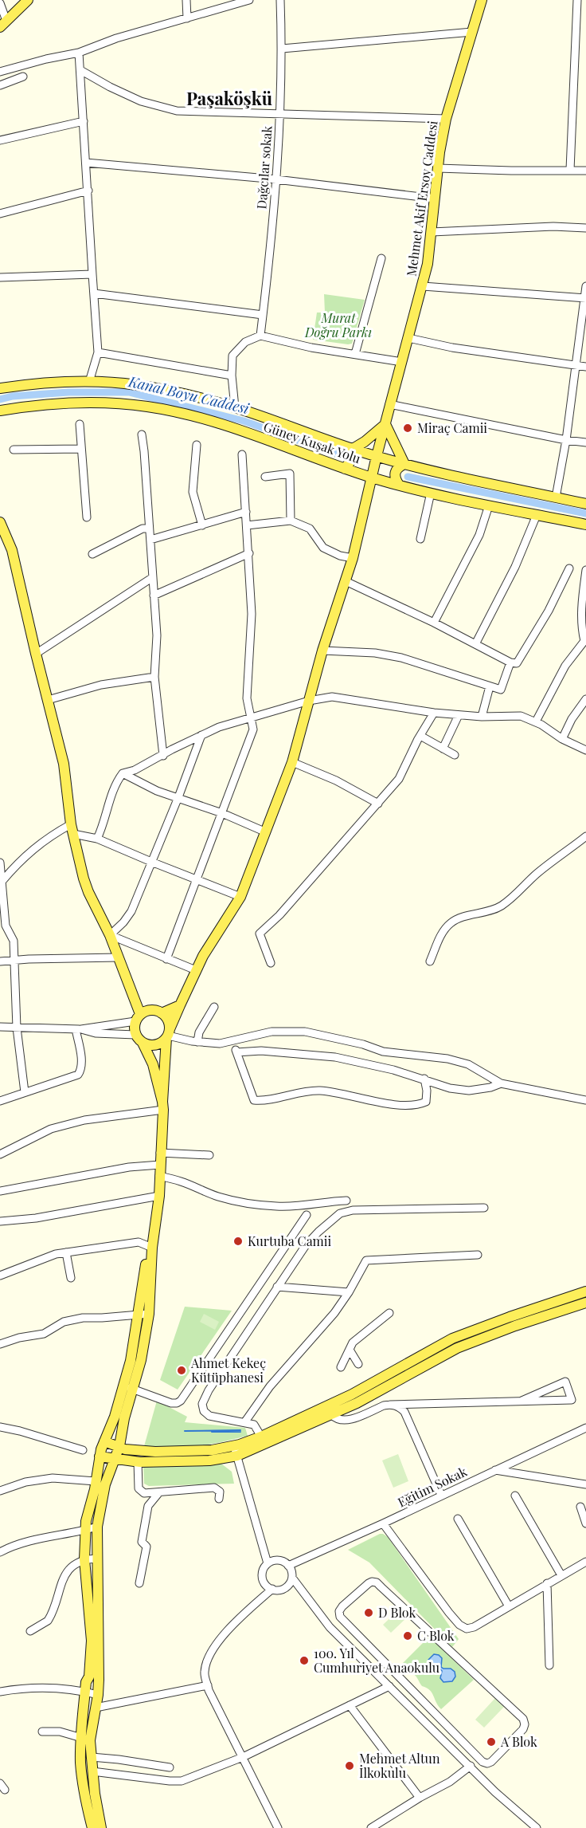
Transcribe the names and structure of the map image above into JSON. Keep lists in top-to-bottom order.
{
  "streets": {
    "main road": ["Mehmet Akif Ersoy Caddesi", "Güney Kuşak Yolu"],
    "street": ["Dağcılar sokak", "Eğitim Sokak"]
  },
  "crossings": [
    ["Mehmet Akif Ersoy Caddesi", "Güney Kuşak Yolu"]
  ],
  "districts": ["Paşaköşkü"],
  "water": ["Kanal Boyu Caddesi"],
  "parks": ["Murat Doğru Parkı"],
  "places": [
    "Miraç Camii",
    "Kurtuba Camii",
    "Ahmet Kekeç Kütüphanesi",
    "D Blok",
    "C Blok",
    "100. Yıl Cumhuriyet Anaokulu",
    "A Blok",
    "Mehmet Altun İlkokulu"
  ]
}
